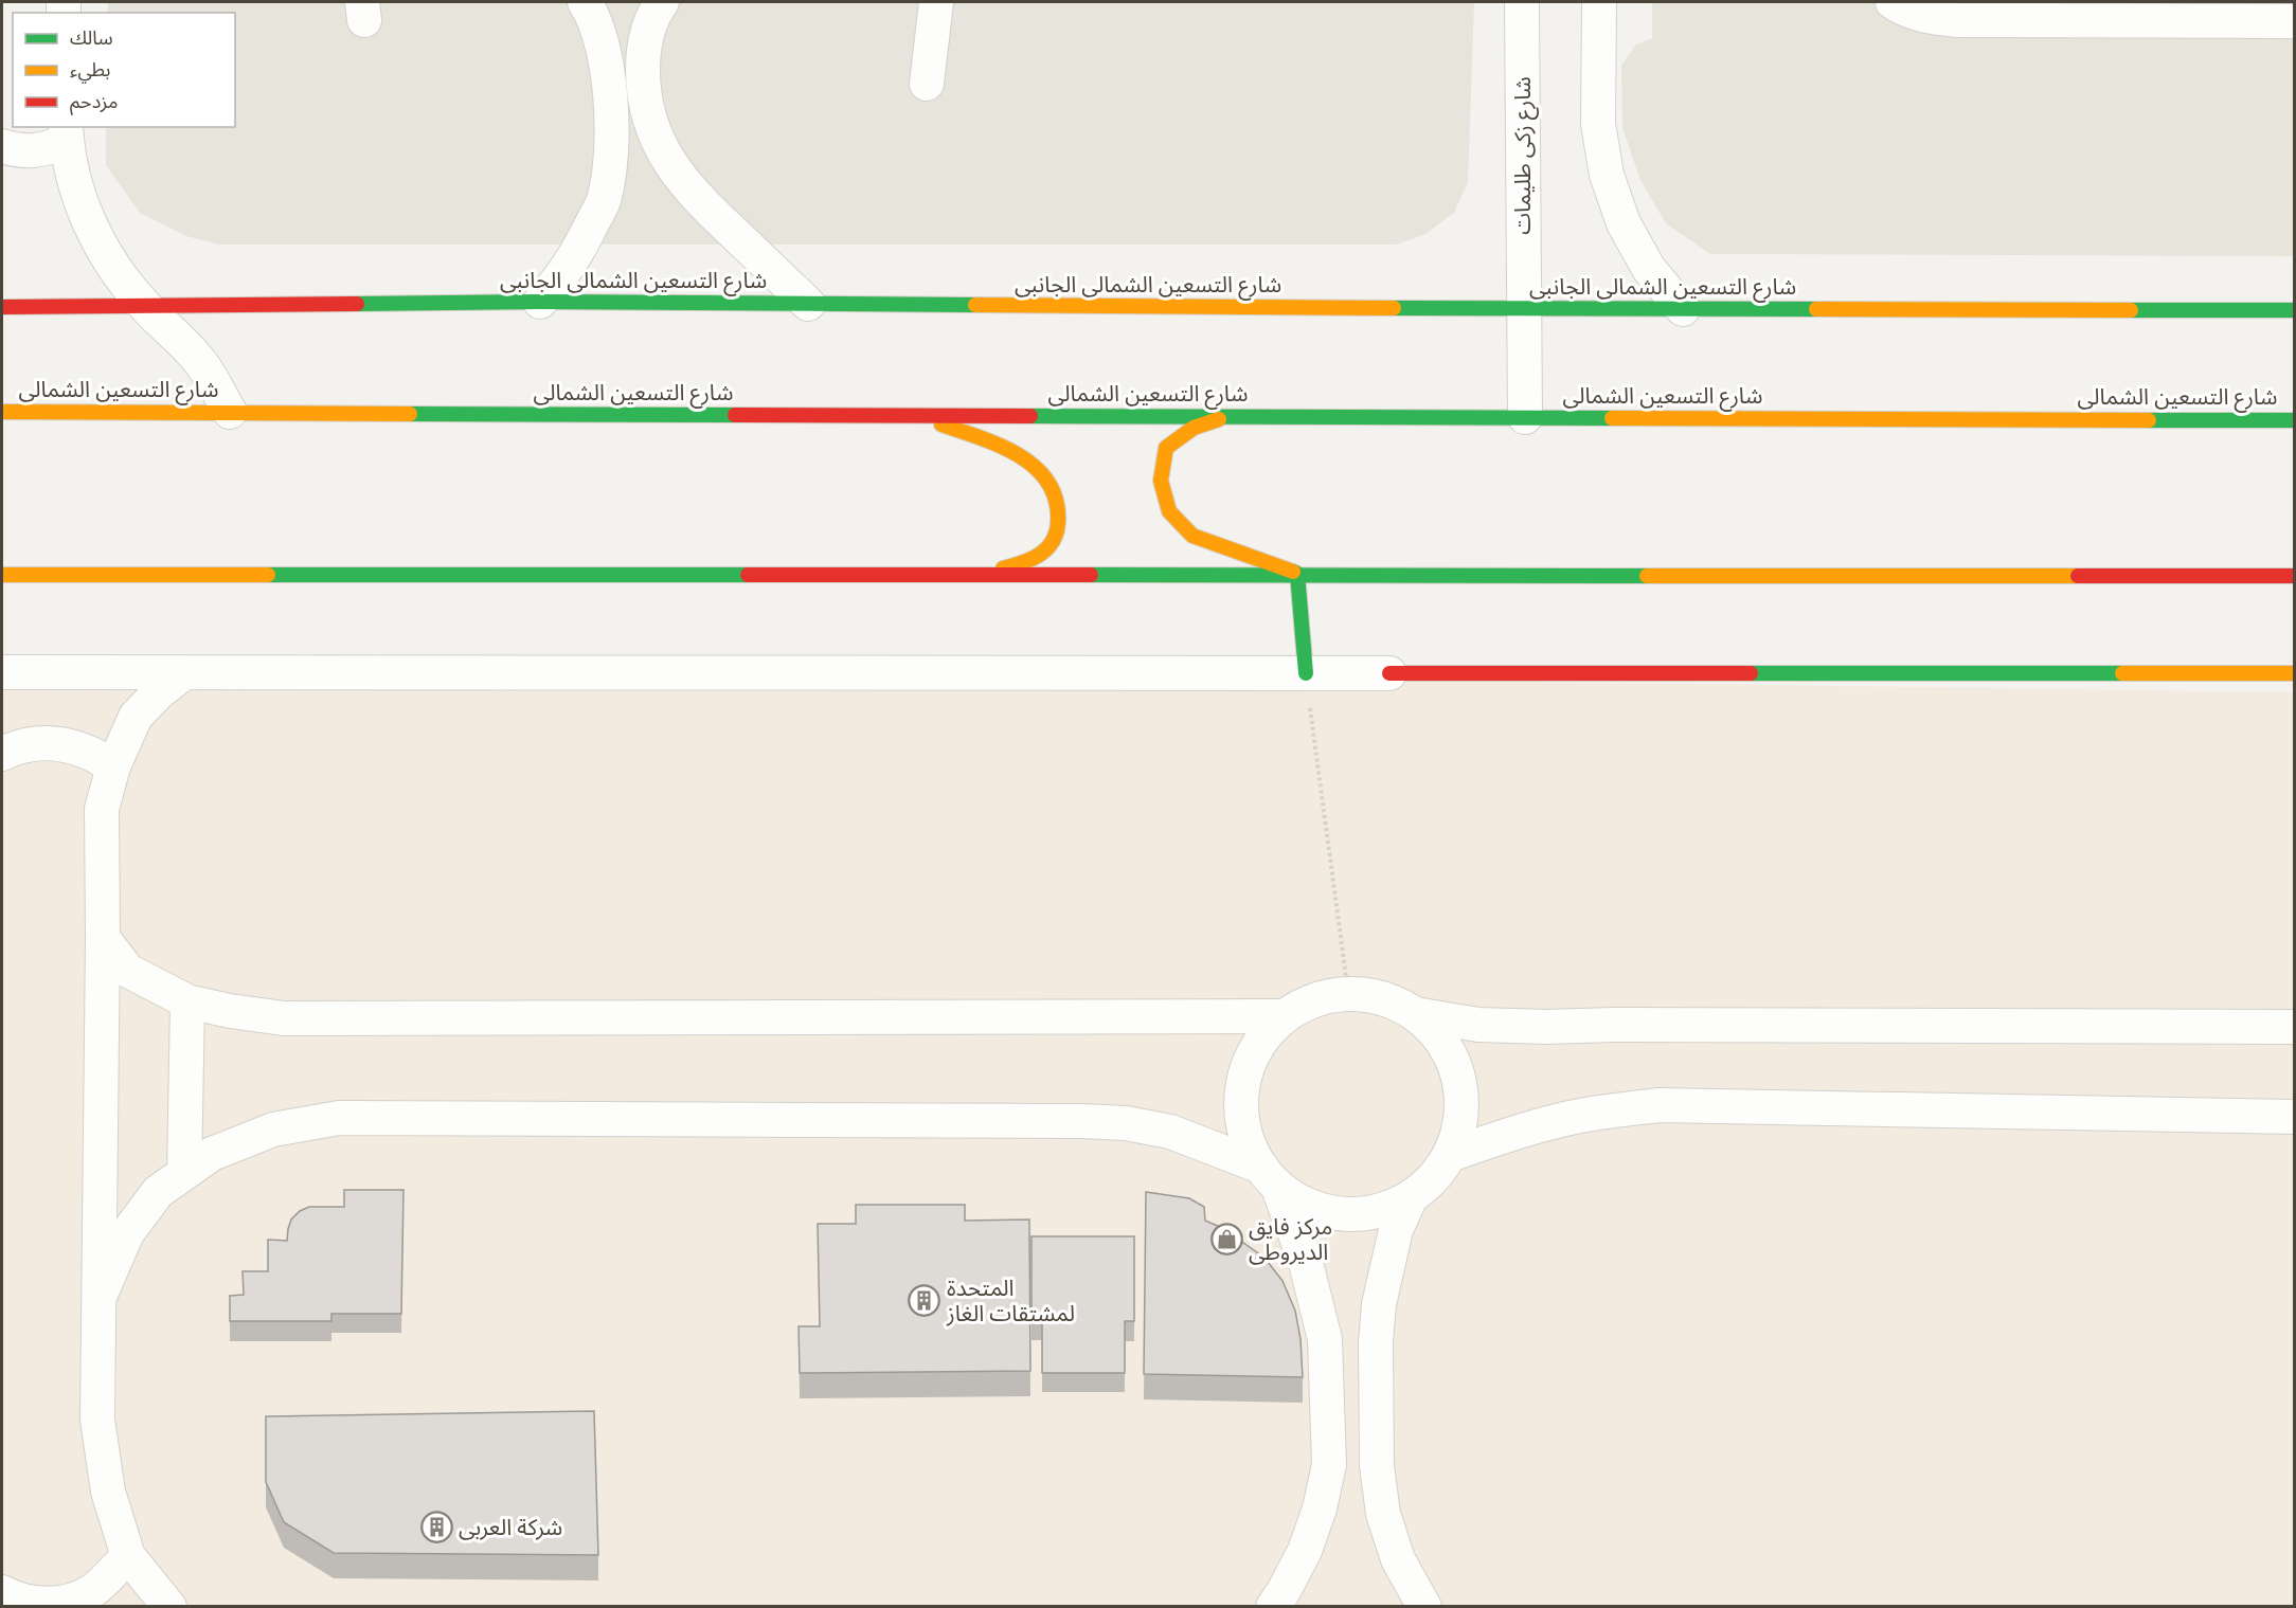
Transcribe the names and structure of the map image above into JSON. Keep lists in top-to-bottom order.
{
  "streets": {
    "main road": ["شارع التسعين الشمالى الجانبى", "شارع التسعين الشمالى"],
    "street": ["شارع زكى طليمات"]
  },
  "crossings": [
    ["شارع زكى طليمات", "شارع التسعين الشمالى الجانبى"],
    ["شارع زكى طليمات", "شارع التسعين الشمالى"]
  ],
  "places": {
    "shop": ["مركز فايق الديروطى"],
    "building": ["المتحدة لمشتقات الغاز", "شركة العربى"]
  },
  "legend": ["سالك", "بطيء", "مزدحم"]
}
